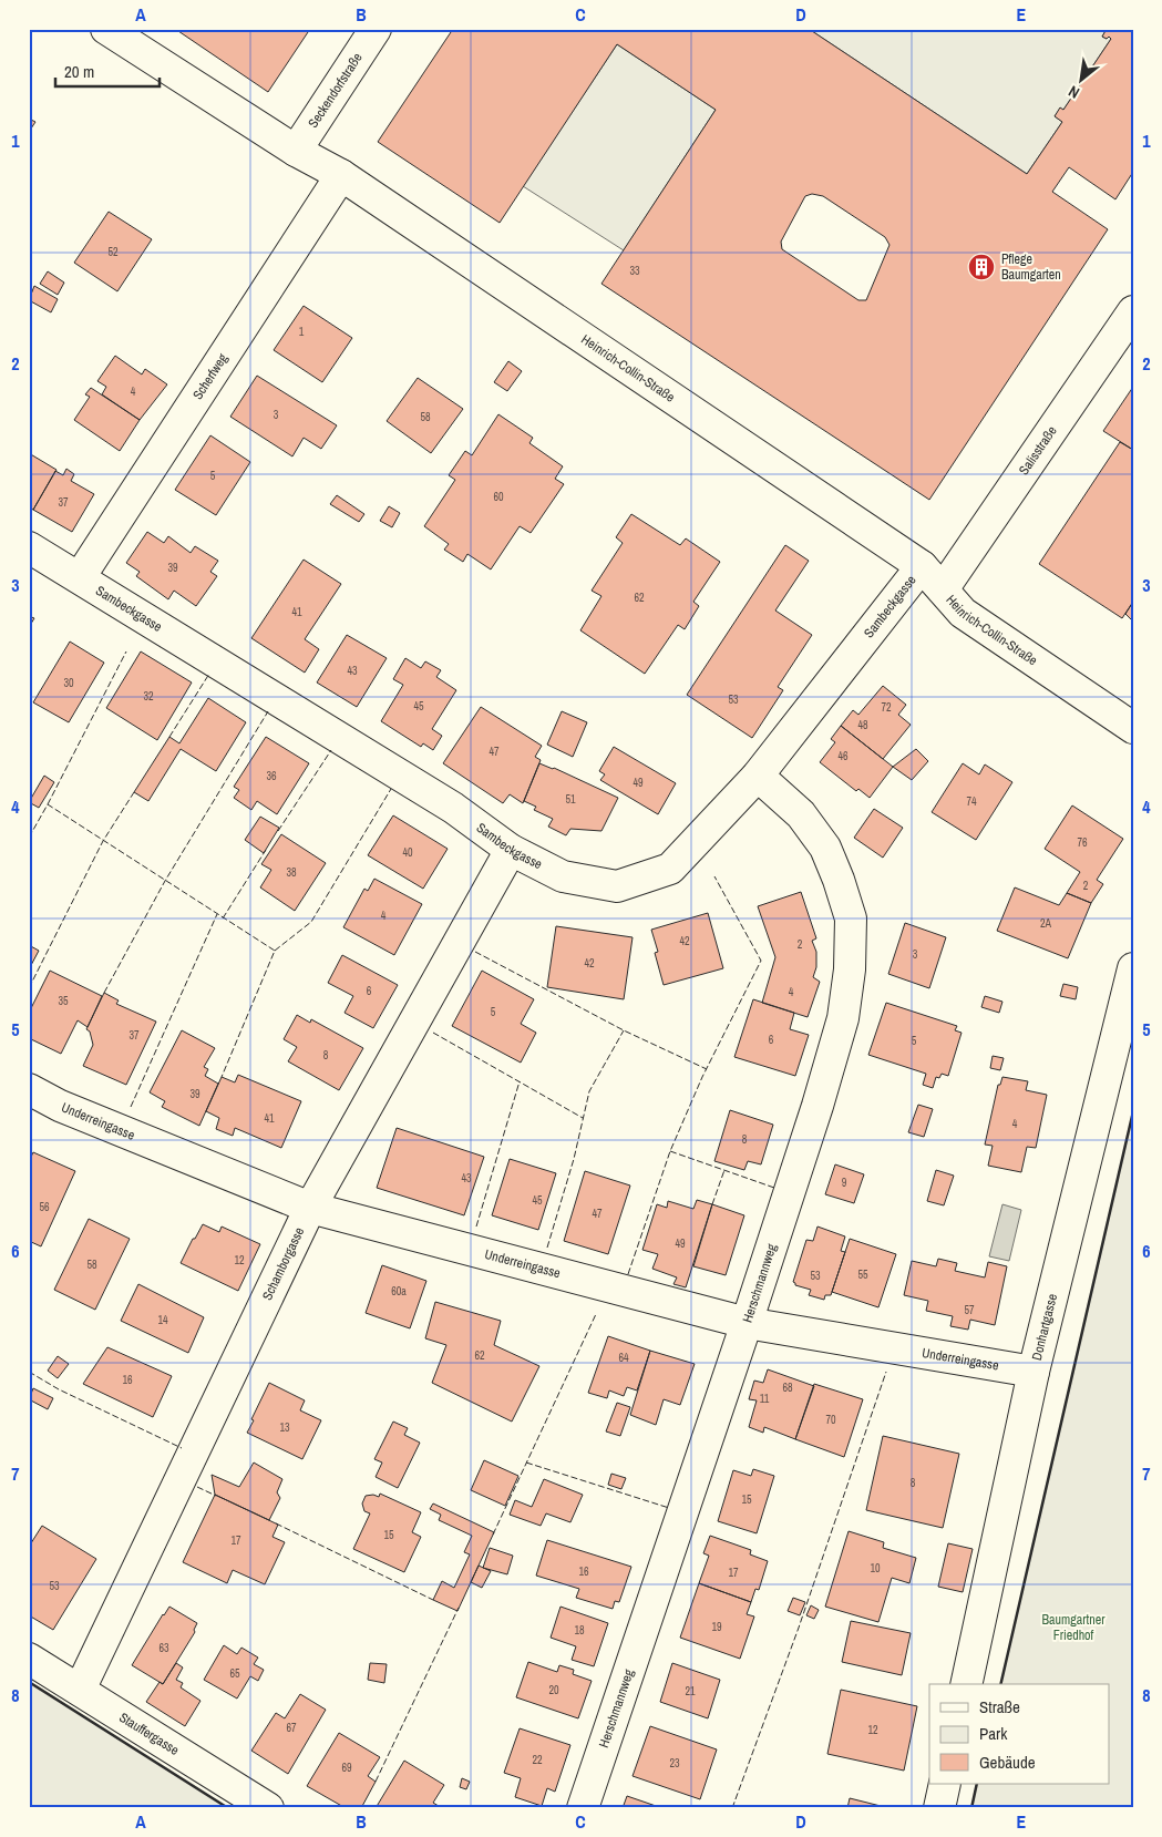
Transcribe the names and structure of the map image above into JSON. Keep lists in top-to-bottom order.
{
  "streets": {
    "street": [
      "Seckendorfstraße",
      "Heinrich-Collin-Straße",
      "Scherfweg",
      "Salisstraße",
      "Sambeckgasse",
      "Underreingasse",
      "Schamborgasse",
      "Herschmannweg",
      "Donhartgasse",
      "Stauffergasse"
    ]
  },
  "crossings": [
    ["Seckendorfstraße", "Heinrich-Collin-Straße"],
    ["Heinrich-Collin-Straße", "Scherfweg"],
    ["Heinrich-Collin-Straße", "Salisstraße"],
    ["Heinrich-Collin-Straße", "Sambeckgasse"],
    ["Scherfweg", "Sambeckgasse"],
    ["Sambeckgasse", "Schamborgasse"],
    ["Sambeckgasse", "Herschmannweg"],
    ["Underreingasse", "Schamborgasse"],
    ["Underreingasse", "Herschmannweg"],
    ["Underreingasse", "Donhartgasse"],
    ["Schamborgasse", "Stauffergasse"]
  ],
  "parks": ["Baumgartner Friedhof"],
  "places": {
    "building": ["Pflege Baumgarten"]
  },
  "house_numbers": [
    "52",
    "33",
    "1",
    "4",
    "3",
    "58",
    "5",
    "60",
    "37",
    "39",
    "62",
    "41",
    "43",
    "30",
    "32",
    "53",
    "45",
    "72",
    "48",
    "47",
    "46",
    "36",
    "49",
    "51",
    "74",
    "76",
    "40",
    "38",
    "2",
    "4",
    "2A",
    "42",
    "2",
    "3",
    "42",
    "6",
    "4",
    "35",
    "5",
    "37",
    "6",
    "5",
    "8",
    "39",
    "41",
    "4",
    "8",
    "43",
    "9",
    "45",
    "56",
    "47",
    "49",
    "12",
    "58",
    "55",
    "53",
    "60a",
    "57",
    "14",
    "62",
    "64",
    "16",
    "68",
    "11",
    "70",
    "13",
    "8",
    "15",
    "15",
    "17",
    "10",
    "16",
    "17",
    "53",
    "19",
    "18",
    "63",
    "65",
    "20",
    "21",
    "67",
    "12",
    "22",
    "23",
    "69"
  ],
  "legend": ["Straße", "Park", "Gebäude"],
  "scale_bar": "20 m",
  "north": "bottom left",
  "grid": {
    "columns": [
      "A",
      "B",
      "C",
      "D",
      "E"
    ],
    "rows": [
      "1",
      "2",
      "3",
      "4",
      "5",
      "6",
      "7",
      "8"
    ]
  }
}
